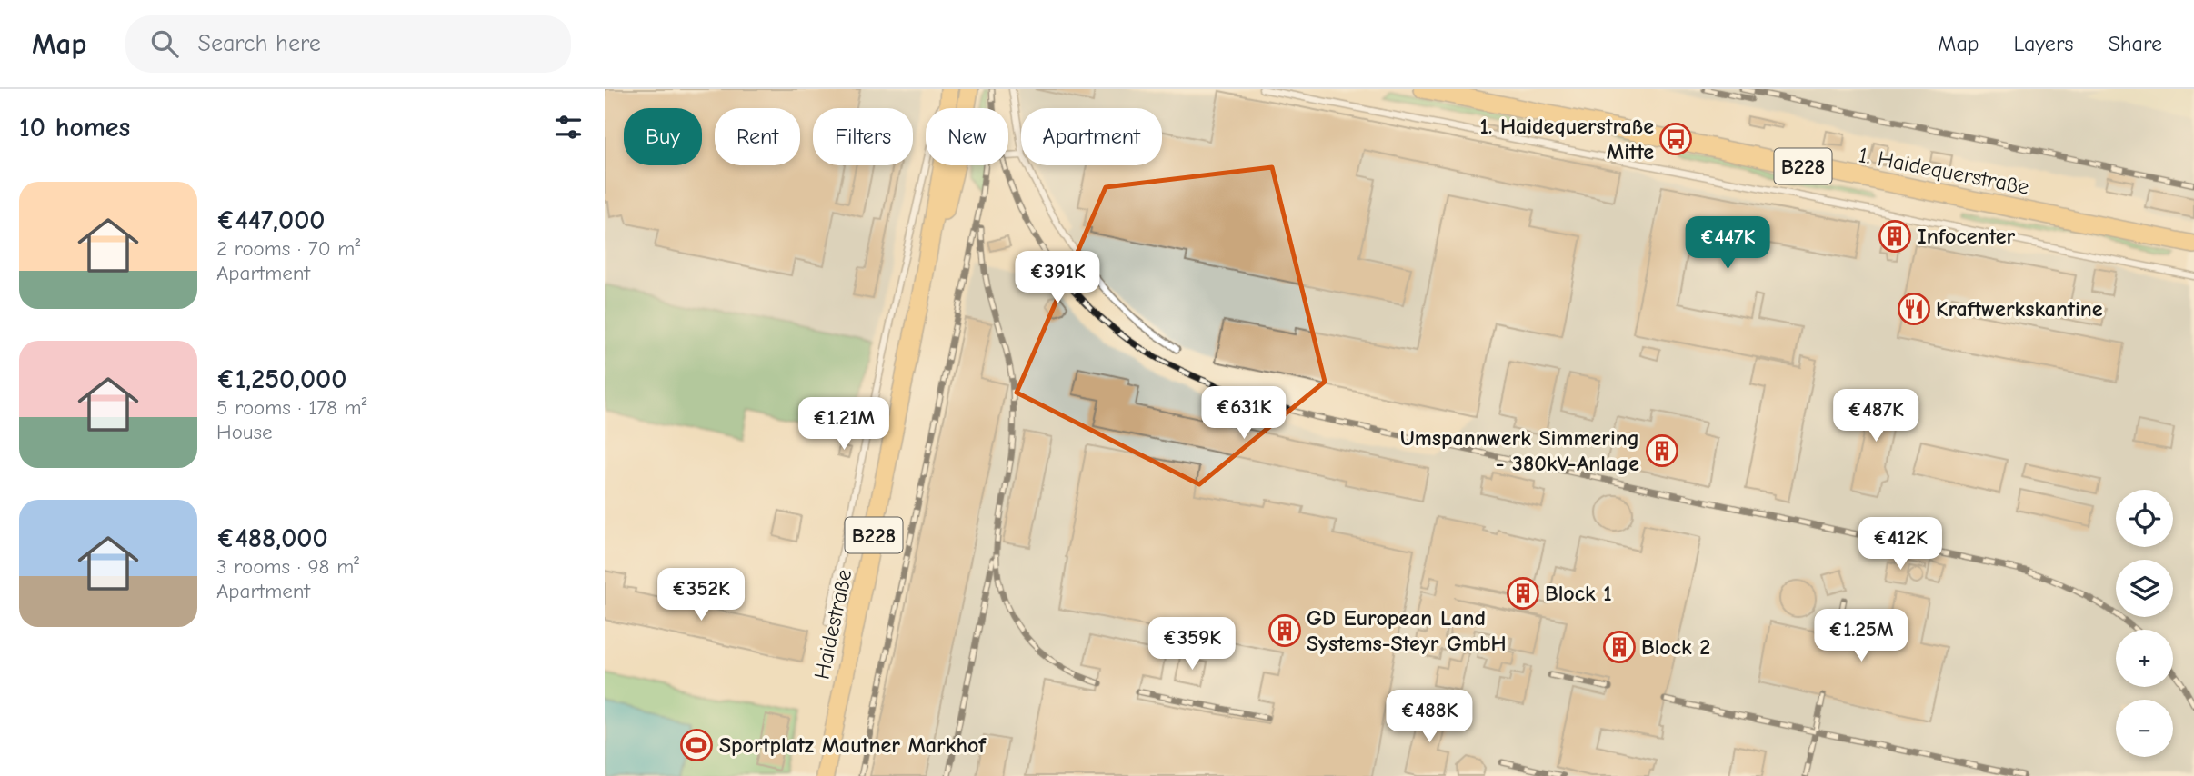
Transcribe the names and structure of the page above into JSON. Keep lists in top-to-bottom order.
{
  "streets": {
    "main road": ["B228", "1. Haidequerstraße", "Haidestraße"]
  },
  "places": {
    "bus stop": ["1. Haidequerstraße Mitte"],
    "building": [
      "Infocenter",
      "Umspannwerk Simmering - 380kV-Anlage",
      "Block 1",
      "GD European Land Systems-Steyr GmbH",
      "Block 2"
    ],
    "restaurant": ["Kraftwerkskantine"],
    "sports": ["Sportplatz Mautner Markhof"]
  },
  "page": {
    "header": "Map",
    "search": "Search here",
    "nav": ["Map", "Layers", "Share"],
    "heading": "10 homes",
    "chip": [
      "Buy",
      "Rent",
      "Filters",
      "New",
      "Apartment"
    ],
    "list": [
      {
        "name": "€447,000",
        "note": "2 rooms · 70 m² · Apartment"
      },
      {
        "name": "€1,250,000",
        "note": "5 rooms · 178 m² · House"
      },
      {
        "name": "€488,000",
        "note": "3 rooms · 98 m² · Apartment"
      }
    ],
    "price": [
      "€447K",
      "€391K",
      "€631K",
      "€487K",
      "€1.21M",
      "€412K",
      "€352K",
      "€1.25M",
      "€359K",
      "€488K"
    ],
    "map_buttons": ["+", "−"]
  }
}
